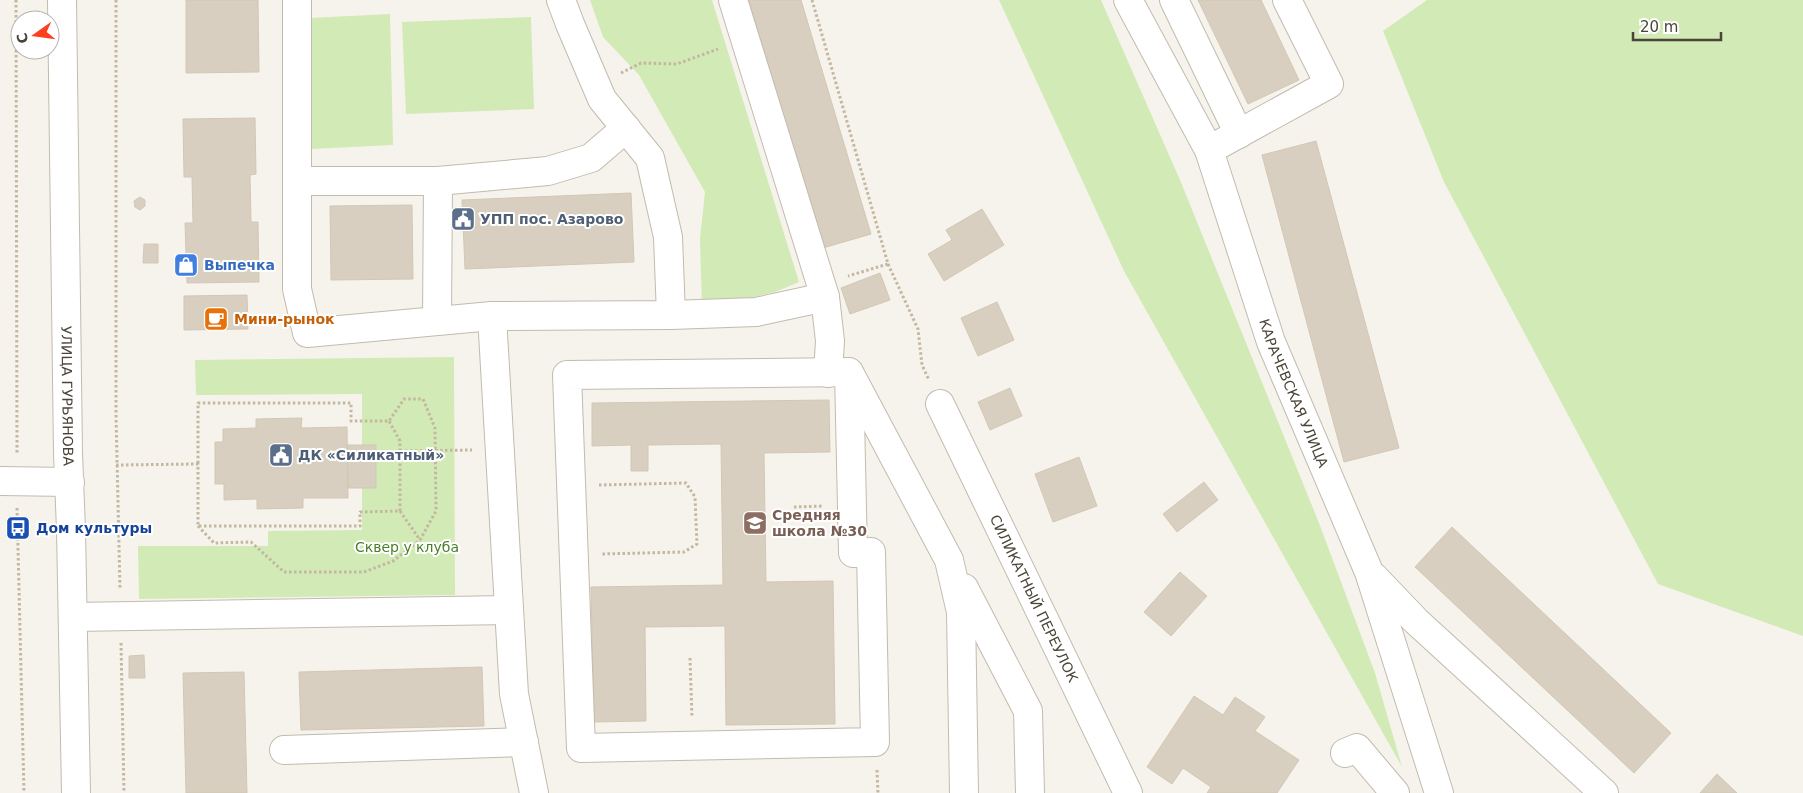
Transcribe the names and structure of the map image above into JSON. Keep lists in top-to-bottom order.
{
  "streets": {
    "street": ["КАРАЧЕВСКАЯ УЛИЦА", "УЛИЦА ГУРЬЯНОВА", "СИЛИКАТНЫЙ ПЕРЕУЛОК"]
  },
  "parks": ["Сквер у клуба"],
  "places": {
    "public building": ["УПП пос. Азарово", "ДК «Силикатный»"],
    "shop": ["Выпечка"],
    "cafe": ["Мини-рынок"],
    "school or university": ["Средняя школа №30"],
    "bus stop": ["Дом культуры"]
  },
  "scale_bar": "20 m",
  "north": "left"
}
